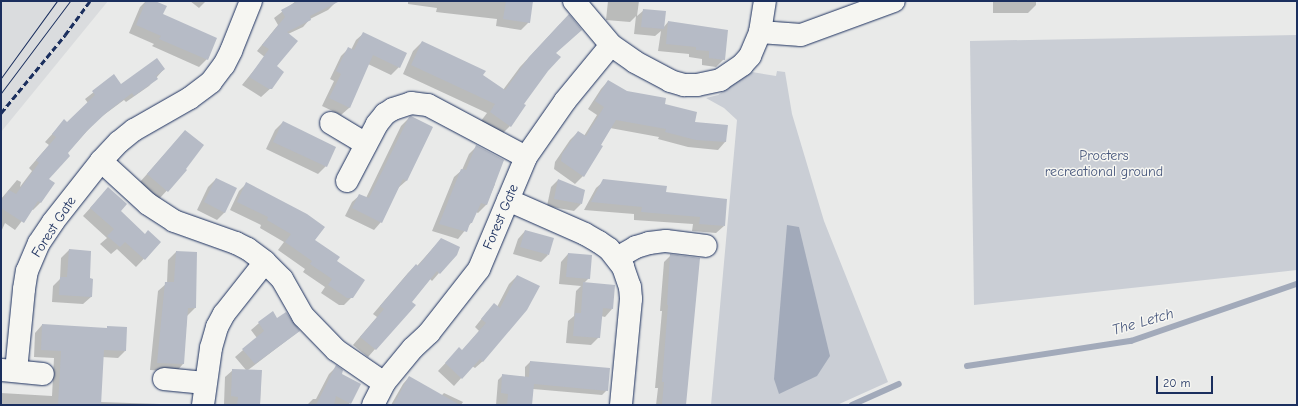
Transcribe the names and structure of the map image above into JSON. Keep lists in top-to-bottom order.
{
  "streets": {
    "street": ["Forest Gate"]
  },
  "water": ["The Letch"],
  "parks": ["Procters recreational ground"],
  "scale_bar": "20 m"
}
